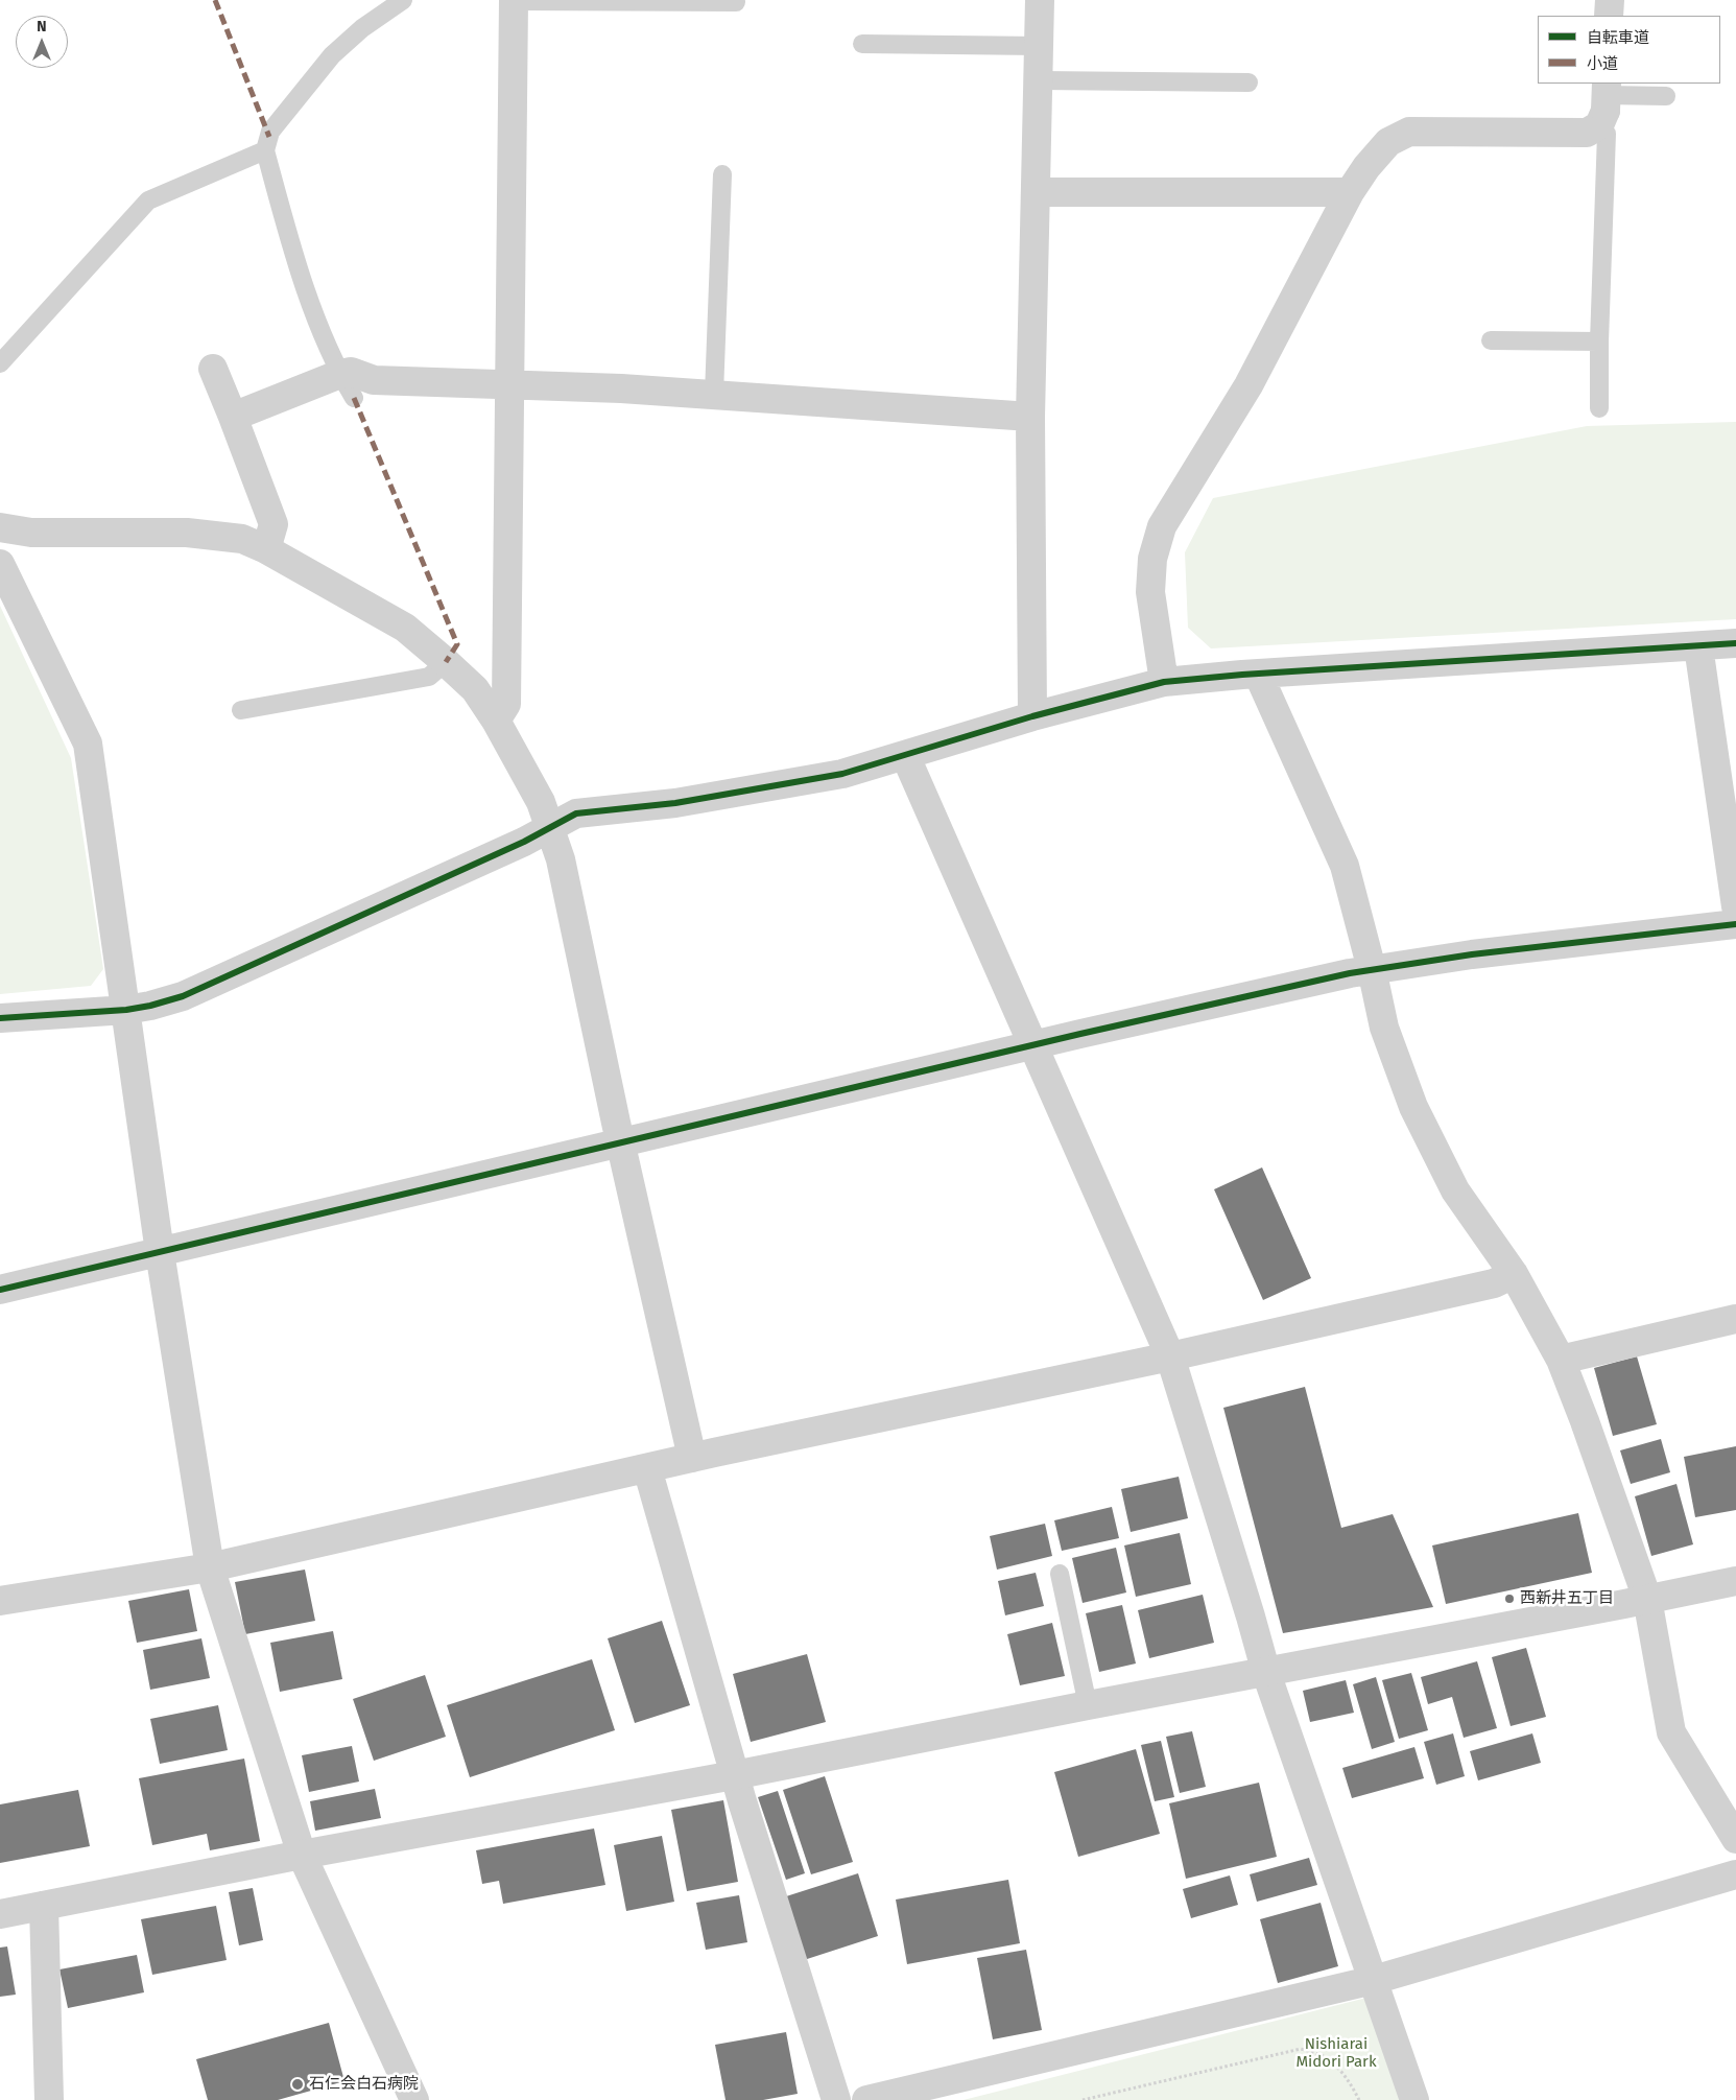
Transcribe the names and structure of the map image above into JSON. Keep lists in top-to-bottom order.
{
  "parks": ["Nishiarai Midori Park"],
  "places": ["西新井五丁目", "石仁会白石病院"],
  "legend": ["自転車道", "小道"],
  "north": "top"
}
